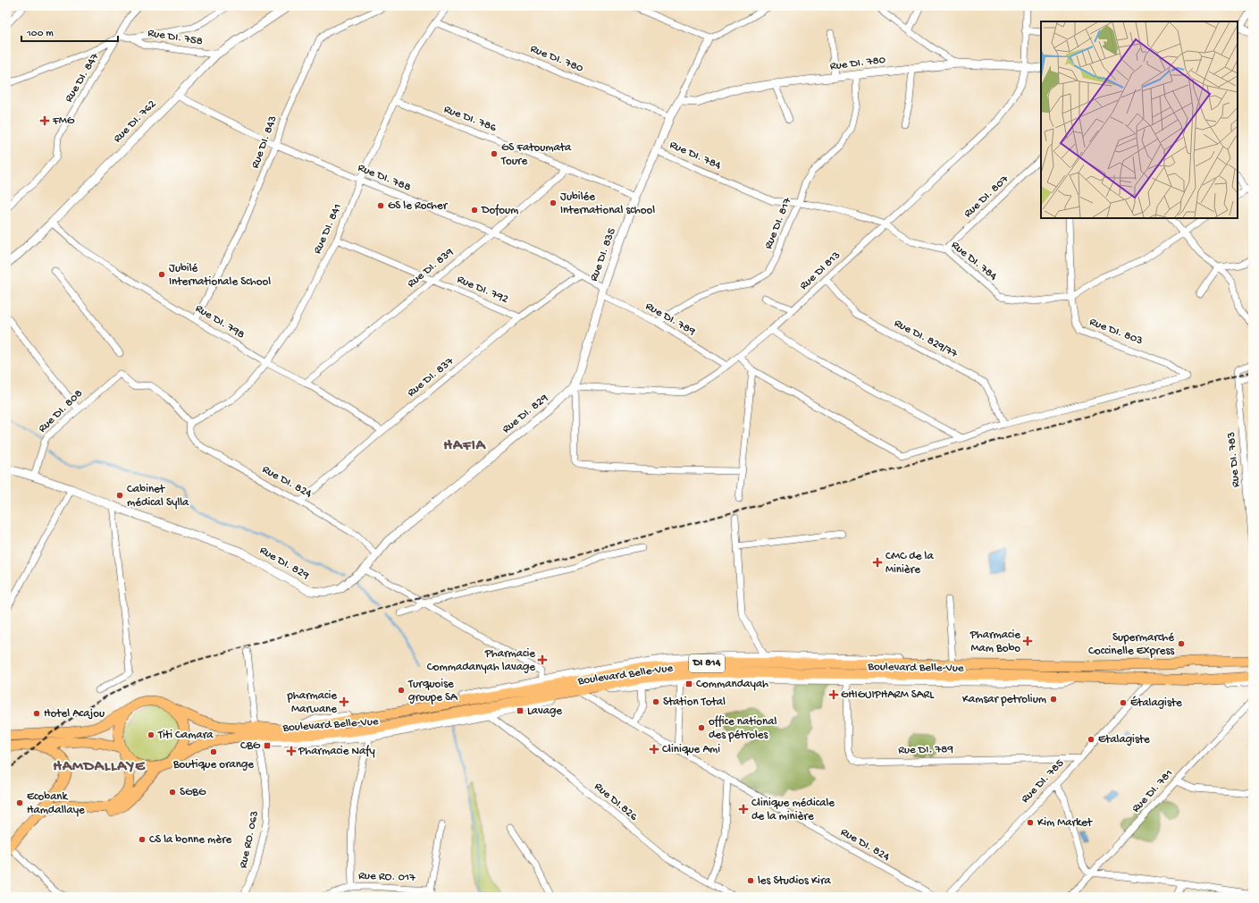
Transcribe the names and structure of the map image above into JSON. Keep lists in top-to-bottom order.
{
  "streets": {
    "main road": ["DI 814", "Boulevard Belle-Vue"],
    "street": [
      "Rue DI. 758",
      "Rue DI. 780",
      "Rue DI. 847",
      "Rue DI. 786",
      "Rue DI. 762",
      "Rue DI. 843",
      "Rue DI. 784",
      "Rue DI. 788",
      "Rue DI. 807",
      "Rue DI. 817",
      "Rue DI. 841",
      "Rue DI. 835",
      "Rue DI. 839",
      "Rue DI 813",
      "Rue DI. 792",
      "Rue DI. 789",
      "Rue DI. 798",
      "Rue DI. 803",
      "Rue DI. 829/77",
      "Rue DI. 837",
      "Rue DI. 808",
      "Rue DI. 829",
      "Rue DI. 783",
      "Rue DI. 824",
      "Rue DI. 785",
      "Rue DI. 781",
      "Rue DI.826",
      "Rue RO. 063",
      "Rue RO. 017"
    ]
  },
  "crossings": [
    ["Rue DI. 758", "Rue DI. 847"],
    ["Rue DI. 758", "Rue DI. 762"],
    ["Rue DI. 780", "Rue DI. 817"],
    ["Rue DI. 780", "Rue DI. 841"],
    ["Rue DI. 780", "Rue DI. 835"],
    ["Rue DI. 780", "Rue DI 813"],
    ["Rue DI. 786", "Rue DI. 841"],
    ["Rue DI. 786", "Rue DI. 835"],
    ["Rue DI. 786", "Rue DI. 839"],
    ["Rue DI. 762", "Rue DI. 788"],
    ["Rue DI. 762", "Rue DI. 798"],
    ["Rue DI. 843", "Rue DI. 788"],
    ["Rue DI. 843", "Rue DI. 798"],
    ["Rue DI. 784", "Rue DI. 807"],
    ["Rue DI. 784", "Rue DI. 817"],
    ["Rue DI. 784", "Rue DI. 835"],
    ["Rue DI. 784", "Rue DI 813"],
    ["Rue DI. 784", "Rue DI. 803"],
    ["Rue DI. 788", "Rue DI. 841"],
    ["Rue DI. 788", "Rue DI. 835"],
    ["Rue DI. 788", "Rue DI. 839"],
    ["Rue DI. 788", "Rue DI. 789"],
    ["Rue DI. 788", "Rue DI. 837"],
    ["Rue DI. 817", "Rue DI. 789"],
    ["Rue DI. 841", "Rue DI. 792"],
    ["Rue DI. 841", "Rue DI. 798"],
    ["Rue DI. 841", "Rue DI. 824"],
    ["Rue DI. 835", "Rue DI 813"],
    ["Rue DI. 835", "Rue DI. 789"],
    ["Rue DI. 835", "Rue DI. 829"],
    ["Rue DI. 839", "Rue DI. 792"],
    ["Rue DI. 839", "Rue DI. 798"],
    ["Rue DI 813", "Rue DI. 789"],
    ["Rue DI 813", "Rue DI. 829/77"],
    ["Rue DI 813", "Rue DI. 829"],
    ["Rue DI. 792", "Rue DI. 837"],
    ["Rue DI. 789", "Boulevard Belle-Vue"],
    ["Rue DI. 789", "Rue DI. 785"],
    ["Rue DI. 798", "Rue DI. 837"],
    ["Rue DI. 803", "Rue DI. 829/77"],
    ["Rue DI. 837", "Rue DI. 824"],
    ["Rue DI. 808", "Rue DI. 829"],
    ["Rue DI. 808", "Rue DI. 824"],
    ["Rue DI. 829", "Rue DI. 824"],
    ["Rue DI. 824", "Boulevard Belle-Vue"],
    ["Boulevard Belle-Vue", "Rue DI. 785"],
    ["Boulevard Belle-Vue", "Rue DI.826"],
    ["Boulevard Belle-Vue", "Rue RO. 063"]
  ],
  "districts": ["HAFIA", "HAMDALLAYE"],
  "places": {
    "health": [
      "FMG",
      "CMC de la Minière",
      "Pharmacie Mam Bobo",
      "Pharmacie Commadanyah lavage",
      "GHIGUIPHARM SARL",
      "pharmacie Marwane",
      "Clinique Ami",
      "Pharmacie Nafy",
      "Clinique médicale de la minière"
    ],
    "other": [
      "GS Fatoumata Toure",
      "Jubilée International school",
      "GS le Rocher",
      "Dofoum",
      "Jubilé Internationale School",
      "Cabinet médical Sylla",
      "Supermarché Coccinelle Express",
      "Turquoise groupe SA",
      "Kamsar petrolium",
      "Station Total",
      "Étalagiste",
      "Hotel Acajou",
      "office national des pétroles",
      "Titi Camara",
      "Etalagiste",
      "Boutique orange",
      "SGBG",
      "Ecobank Hamdallaye",
      "Kim Market",
      "CS la bonne mère",
      "les Studios Kira"
    ],
    "transit": ["Commandayah", "Lavage", "CBG"]
  },
  "scale_bar": "100 m"
}
